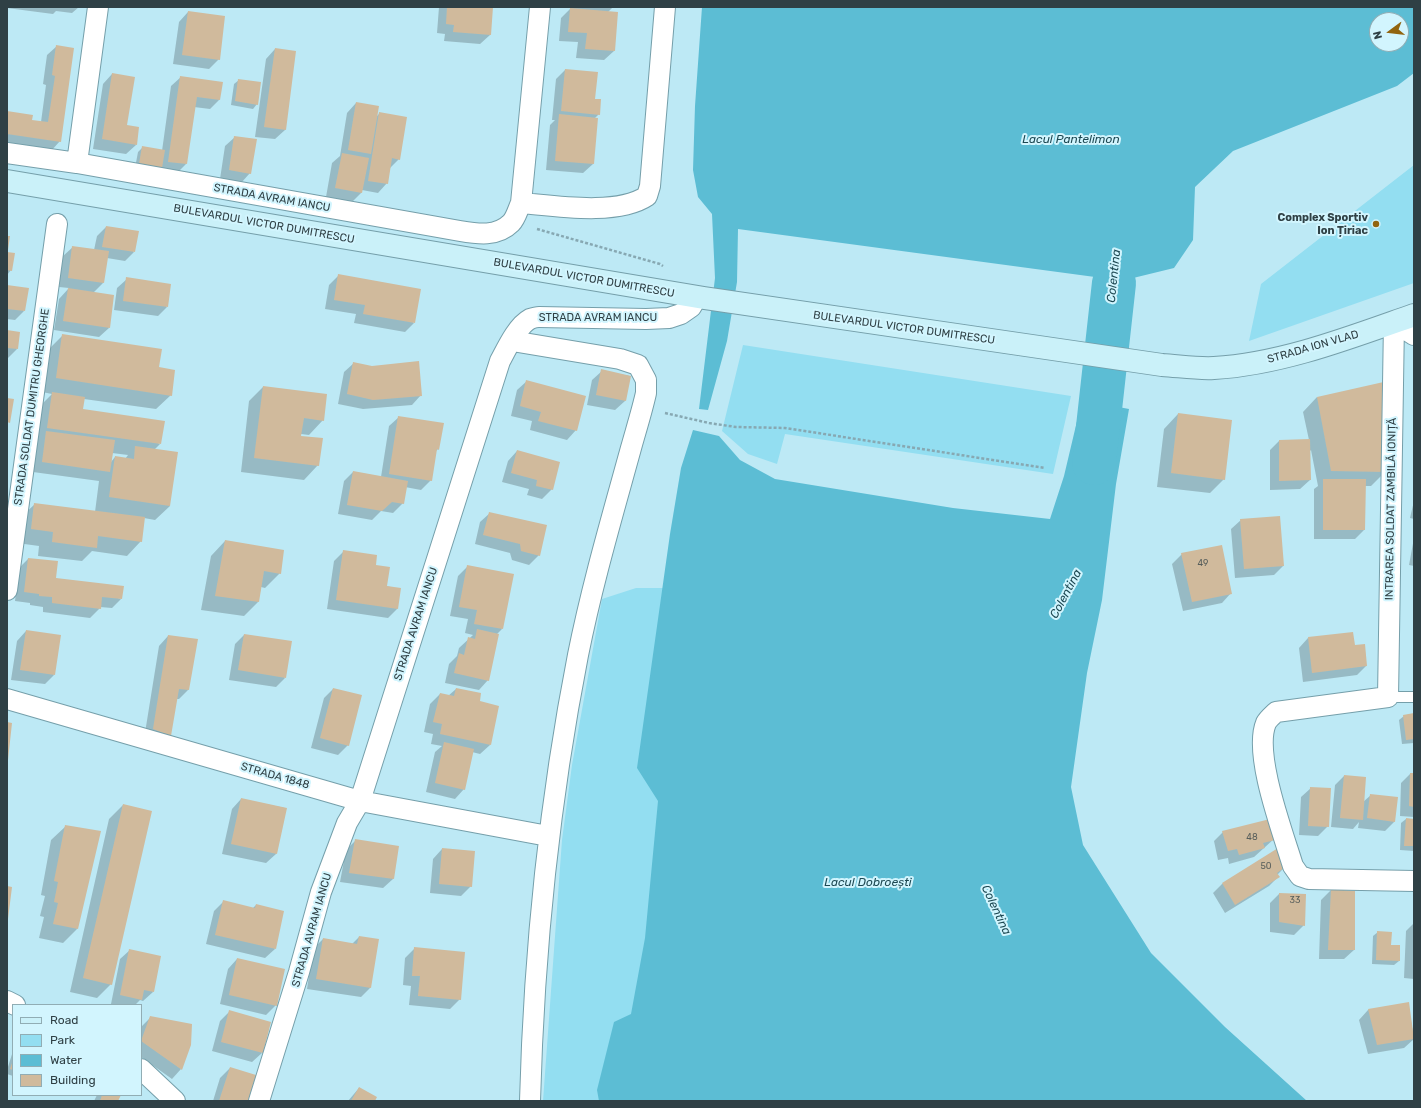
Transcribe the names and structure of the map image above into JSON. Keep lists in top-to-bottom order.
{
  "streets": {
    "street": [
      "STRADA AVRAM IANCU",
      "BULEVARDUL VICTOR DUMITRESCU",
      "STRADA ION VLAD",
      "STRADA SOLDAT DUMITRU GHEORGHE",
      "INTRAREA SOLDAT ZAMBILĂ IONIȚĂ",
      "STRADA 1848"
    ]
  },
  "crossings": [
    ["STRADA AVRAM IANCU", "BULEVARDUL VICTOR DUMITRESCU"],
    ["STRADA AVRAM IANCU", "STRADA 1848"],
    ["BULEVARDUL VICTOR DUMITRESCU", "STRADA ION VLAD"],
    ["STRADA ION VLAD", "INTRAREA SOLDAT ZAMBILĂ IONIȚĂ"]
  ],
  "water": ["Lacul Pantelimon", "Colentina", "Lacul Dobroești"],
  "places": ["Complex Sportiv Ion Țiriac"],
  "house_numbers": [
    "49",
    "48",
    "50",
    "33"
  ],
  "legend": [
    "Road",
    "Park",
    "Water",
    "Building"
  ],
  "north": "left"
}
